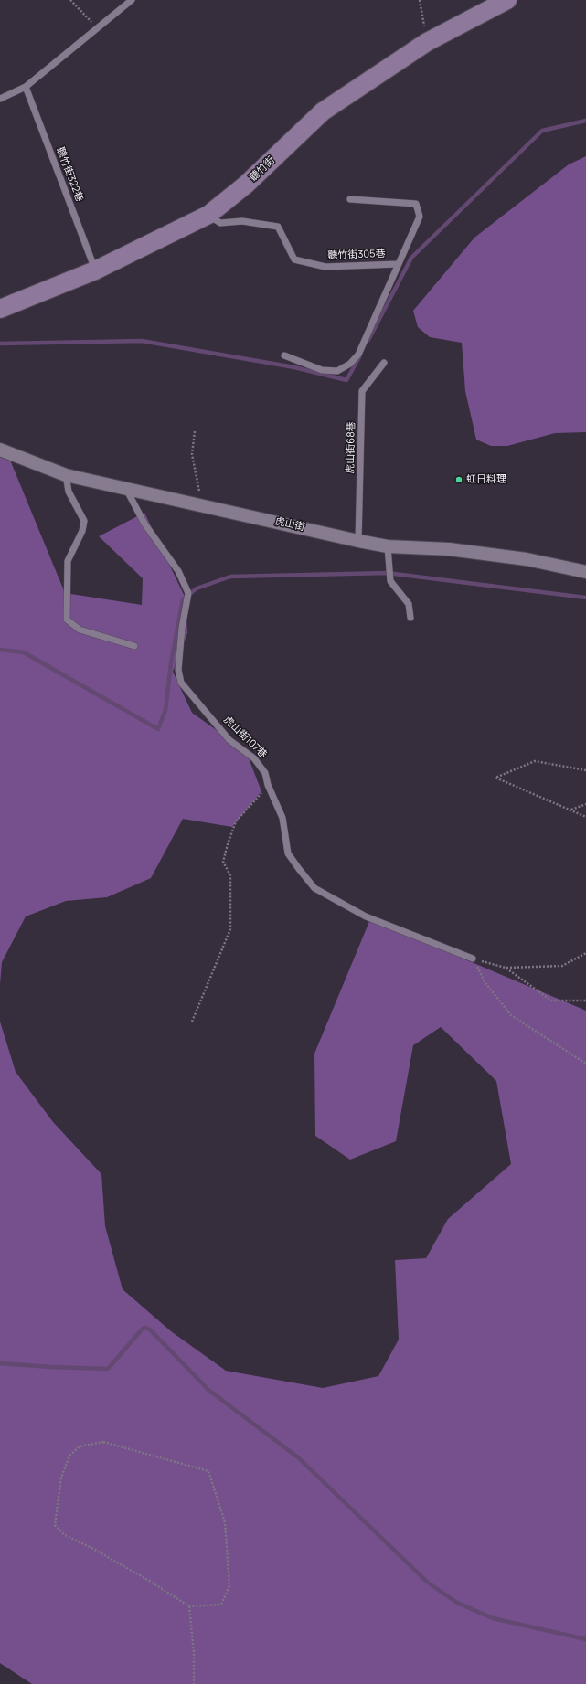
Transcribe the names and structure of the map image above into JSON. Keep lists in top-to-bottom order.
{
  "streets": {
    "street": ["聽竹街", "虎山街"],
    "lane": [
      "聽竹街322巷",
      "聽竹街305巷",
      "虎山街68巷",
      "虎山街107巷"
    ]
  },
  "crossings": [
    ["聽竹街", "聽竹街322巷"],
    ["聽竹街", "聽竹街305巷"],
    ["虎山街68巷", "虎山街"],
    ["虎山街", "虎山街107巷"]
  ],
  "places": ["虹日料理"]
}
